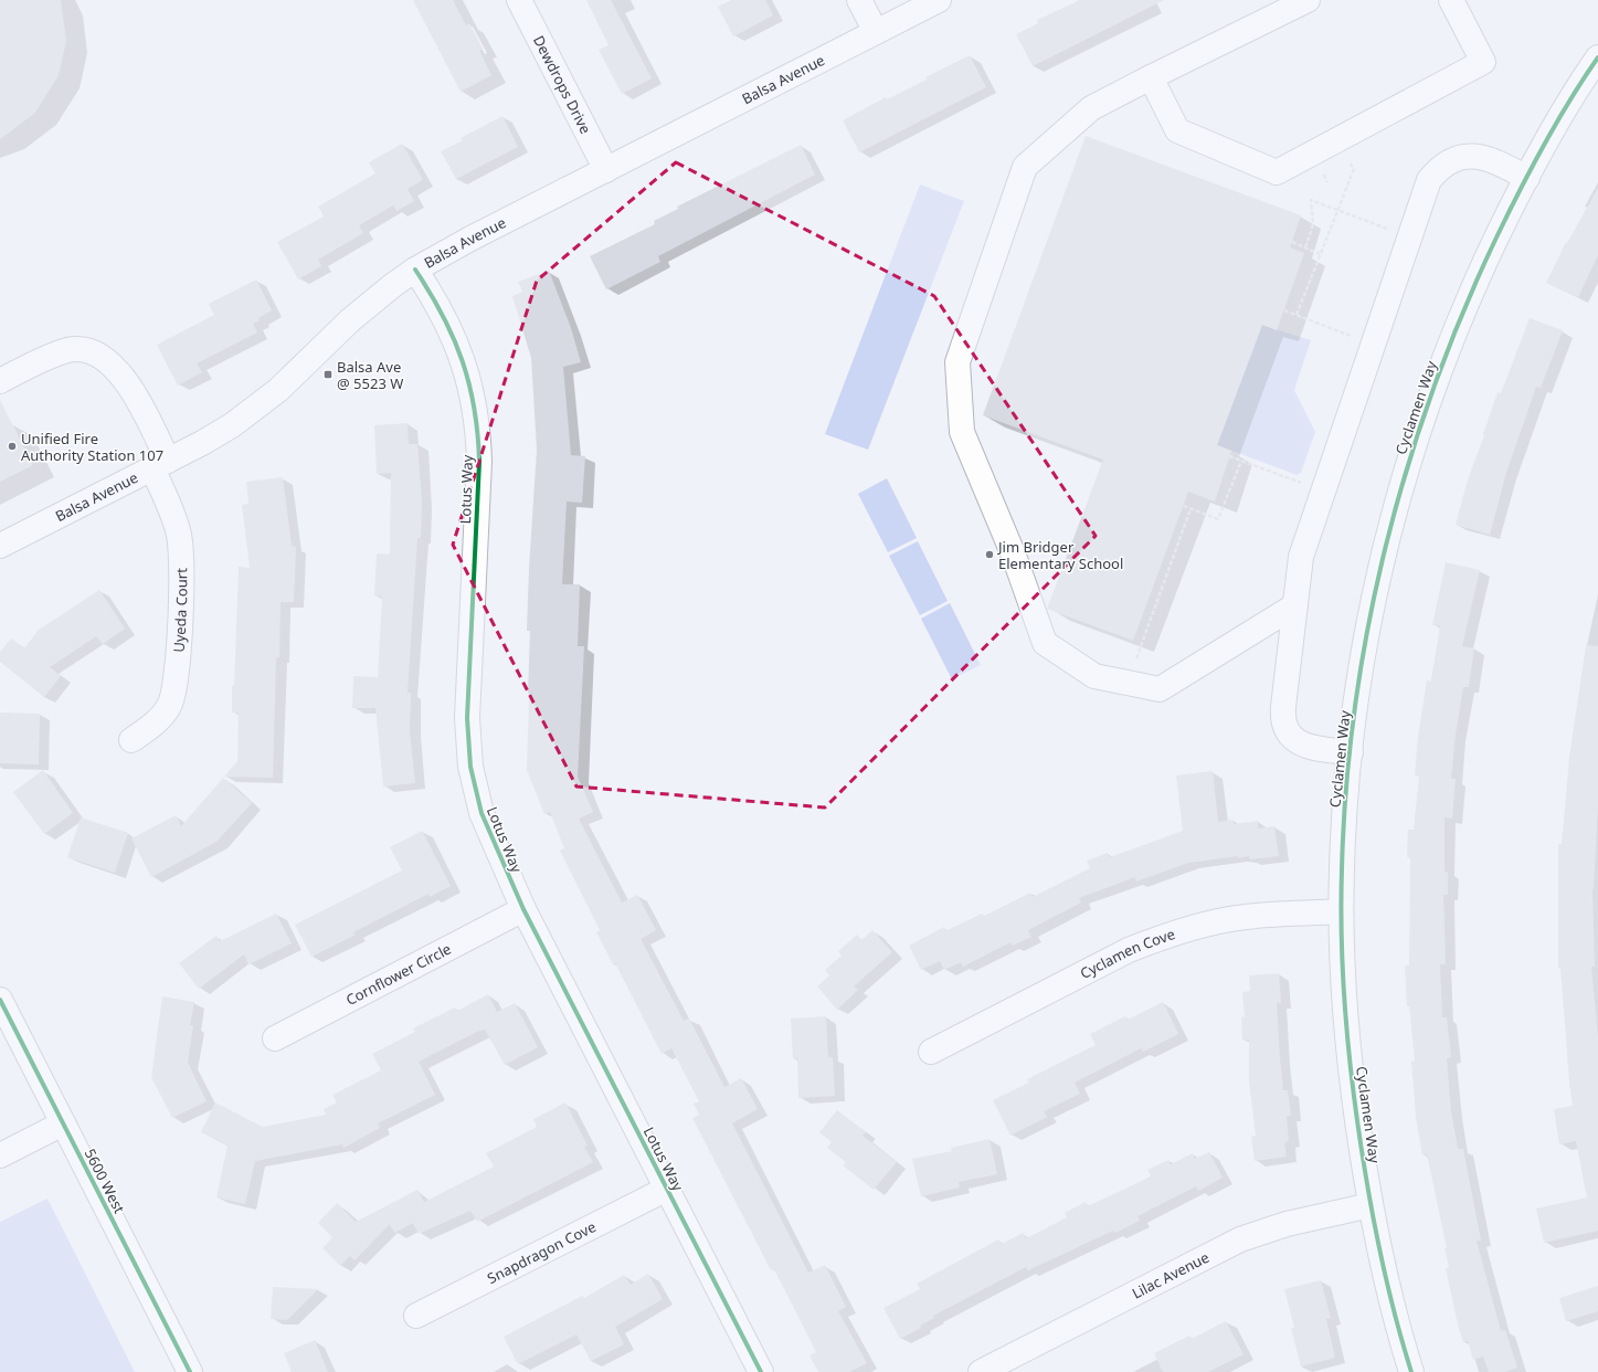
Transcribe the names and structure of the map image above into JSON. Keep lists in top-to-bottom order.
{
  "streets": {
    "street": [
      "Balsa Avenue",
      "Dewdrops Drive",
      "Cyclamen Way",
      "Lotus Way",
      "Uyeda Court",
      "Cyclamen Cove",
      "Cornflower Circle",
      "5600 West",
      "Snapdragon Cove",
      "Lilac Avenue"
    ]
  },
  "crossings": [
    ["Balsa Avenue", "Dewdrops Drive"],
    ["Balsa Avenue", "Lotus Way"],
    ["Balsa Avenue", "Uyeda Court"],
    ["Cyclamen Way", "Cyclamen Cove"],
    ["Cyclamen Way", "Lilac Avenue"],
    ["Lotus Way", "Cornflower Circle"],
    ["Lotus Way", "Snapdragon Cove"]
  ],
  "places": {
    "transit": ["Balsa Ave @ 5523 W"],
    "other": ["Unified Fire Authority Station 107", "Jim Bridger Elementary School"]
  }
}
